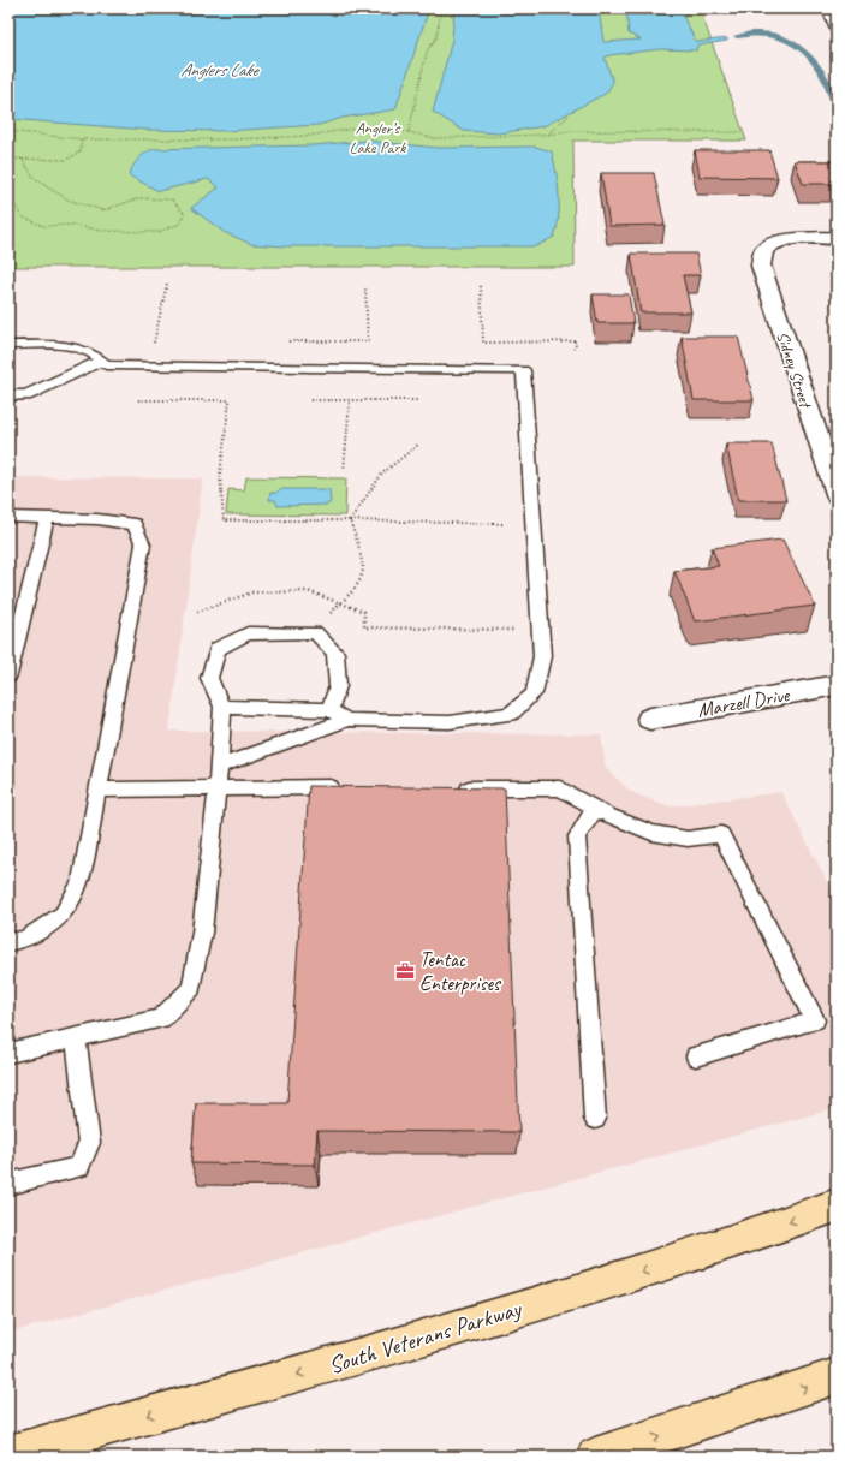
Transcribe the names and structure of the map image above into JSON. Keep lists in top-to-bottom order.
{
  "streets": {
    "highway": ["South Veterans Parkway"],
    "street": ["Sidney Street", "Marzell Drive"]
  },
  "one_way": ["South Veterans Parkway"],
  "water": ["Anglers Lake"],
  "parks": ["Angler’s Lake Park"],
  "places": {
    "office": ["Tentac Enterprises"]
  }
}
